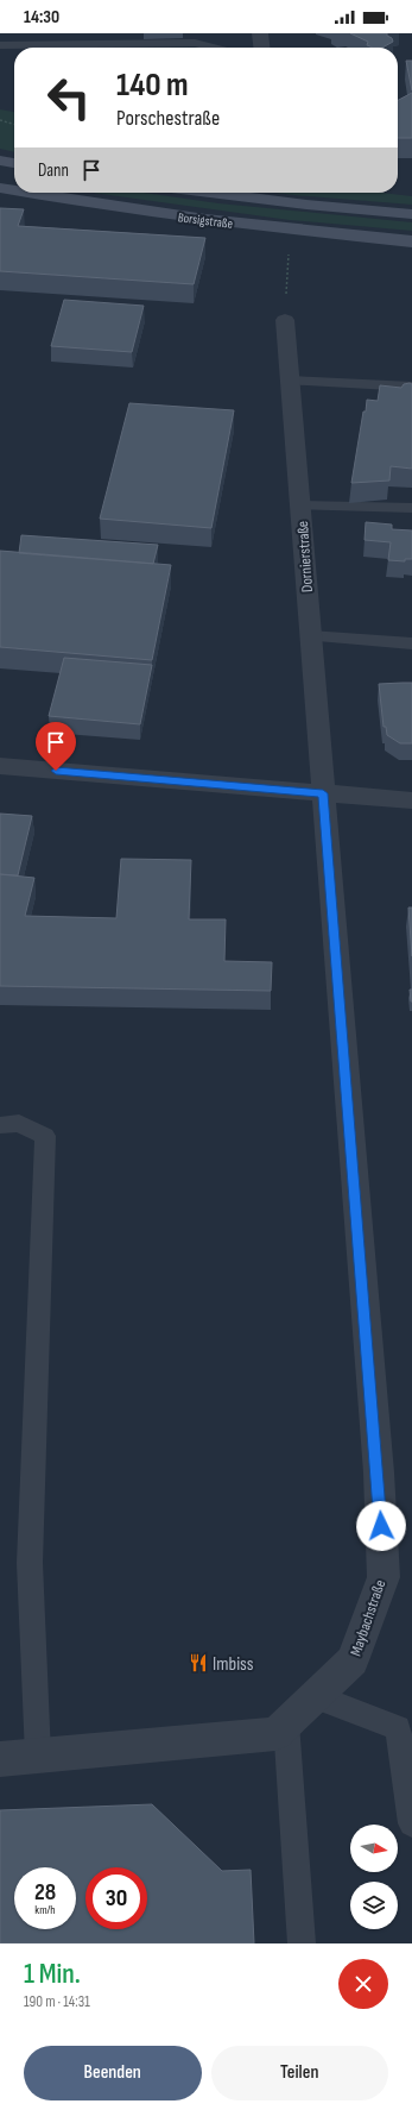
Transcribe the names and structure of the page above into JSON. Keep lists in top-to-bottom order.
{
  "streets": {
    "main road": ["Borsigstraße"],
    "street": ["Dornierstraße", "Maybachstraße"]
  },
  "crossings": [
    ["Dornierstraße", "Maybachstraße"]
  ],
  "places": {
    "restaurant": ["Imbiss"]
  },
  "north": "right",
  "page": {
    "status": "14:30",
    "turn": ["140 m", "Porschestraße"],
    "then": "Dann",
    "speed": "28 km/h",
    "limit": "30",
    "heading": ["1 Min.", "190 m · 14:31"],
    "buttons": ["Beenden", "Teilen"]
  }
}
